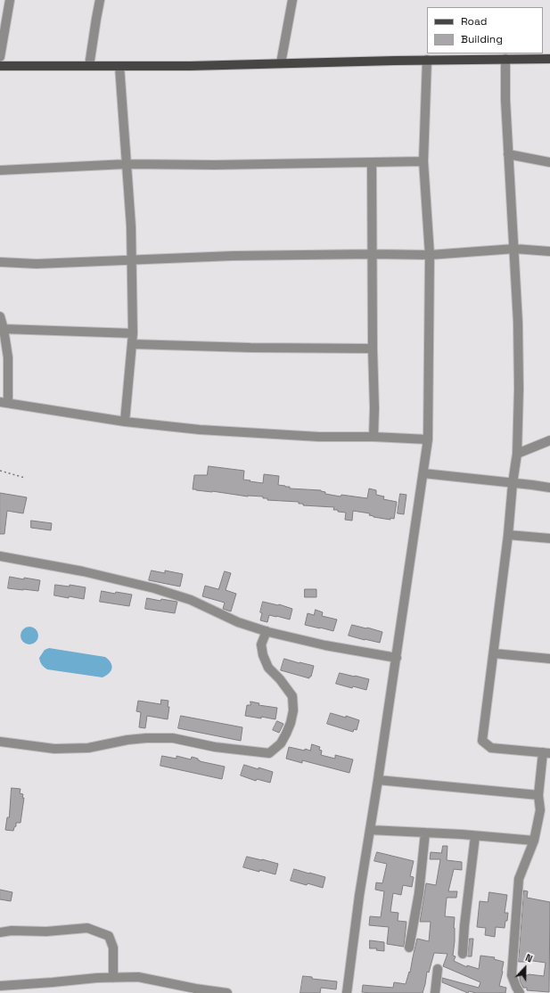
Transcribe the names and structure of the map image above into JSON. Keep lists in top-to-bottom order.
{
  "legend": ["Road", "Building"],
  "north": "top"
}
